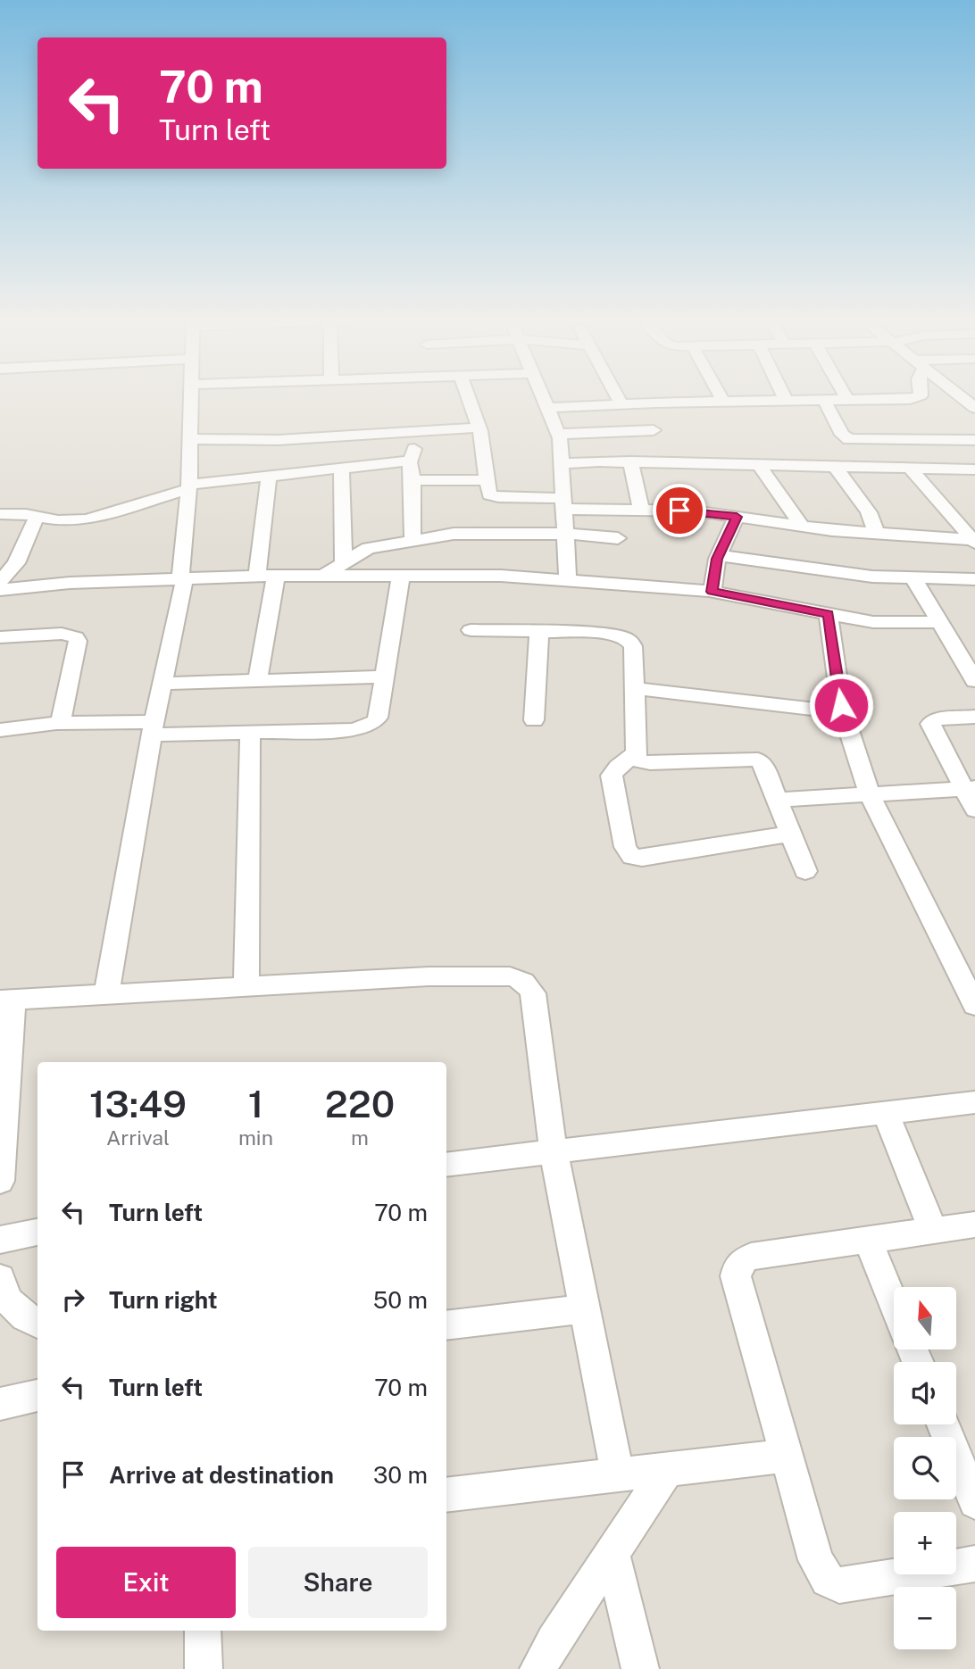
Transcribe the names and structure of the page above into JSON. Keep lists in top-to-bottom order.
{
  "north": "top",
  "page": {
    "turn": ["70 m", "Turn left"],
    "eta": [
      "13:49",
      "Arrival",
      "1",
      "min",
      "220",
      "m"
    ],
    "list": [
      {
        "name": "Turn left",
        "value": "70 m"
      },
      {
        "name": "Turn right",
        "value": "50 m"
      },
      {
        "name": "Turn left",
        "value": "70 m"
      },
      {
        "name": "Arrive at destination",
        "value": "30 m"
      }
    ],
    "map_buttons": ["+", "−"],
    "buttons": ["Exit", "Share"]
  }
}
